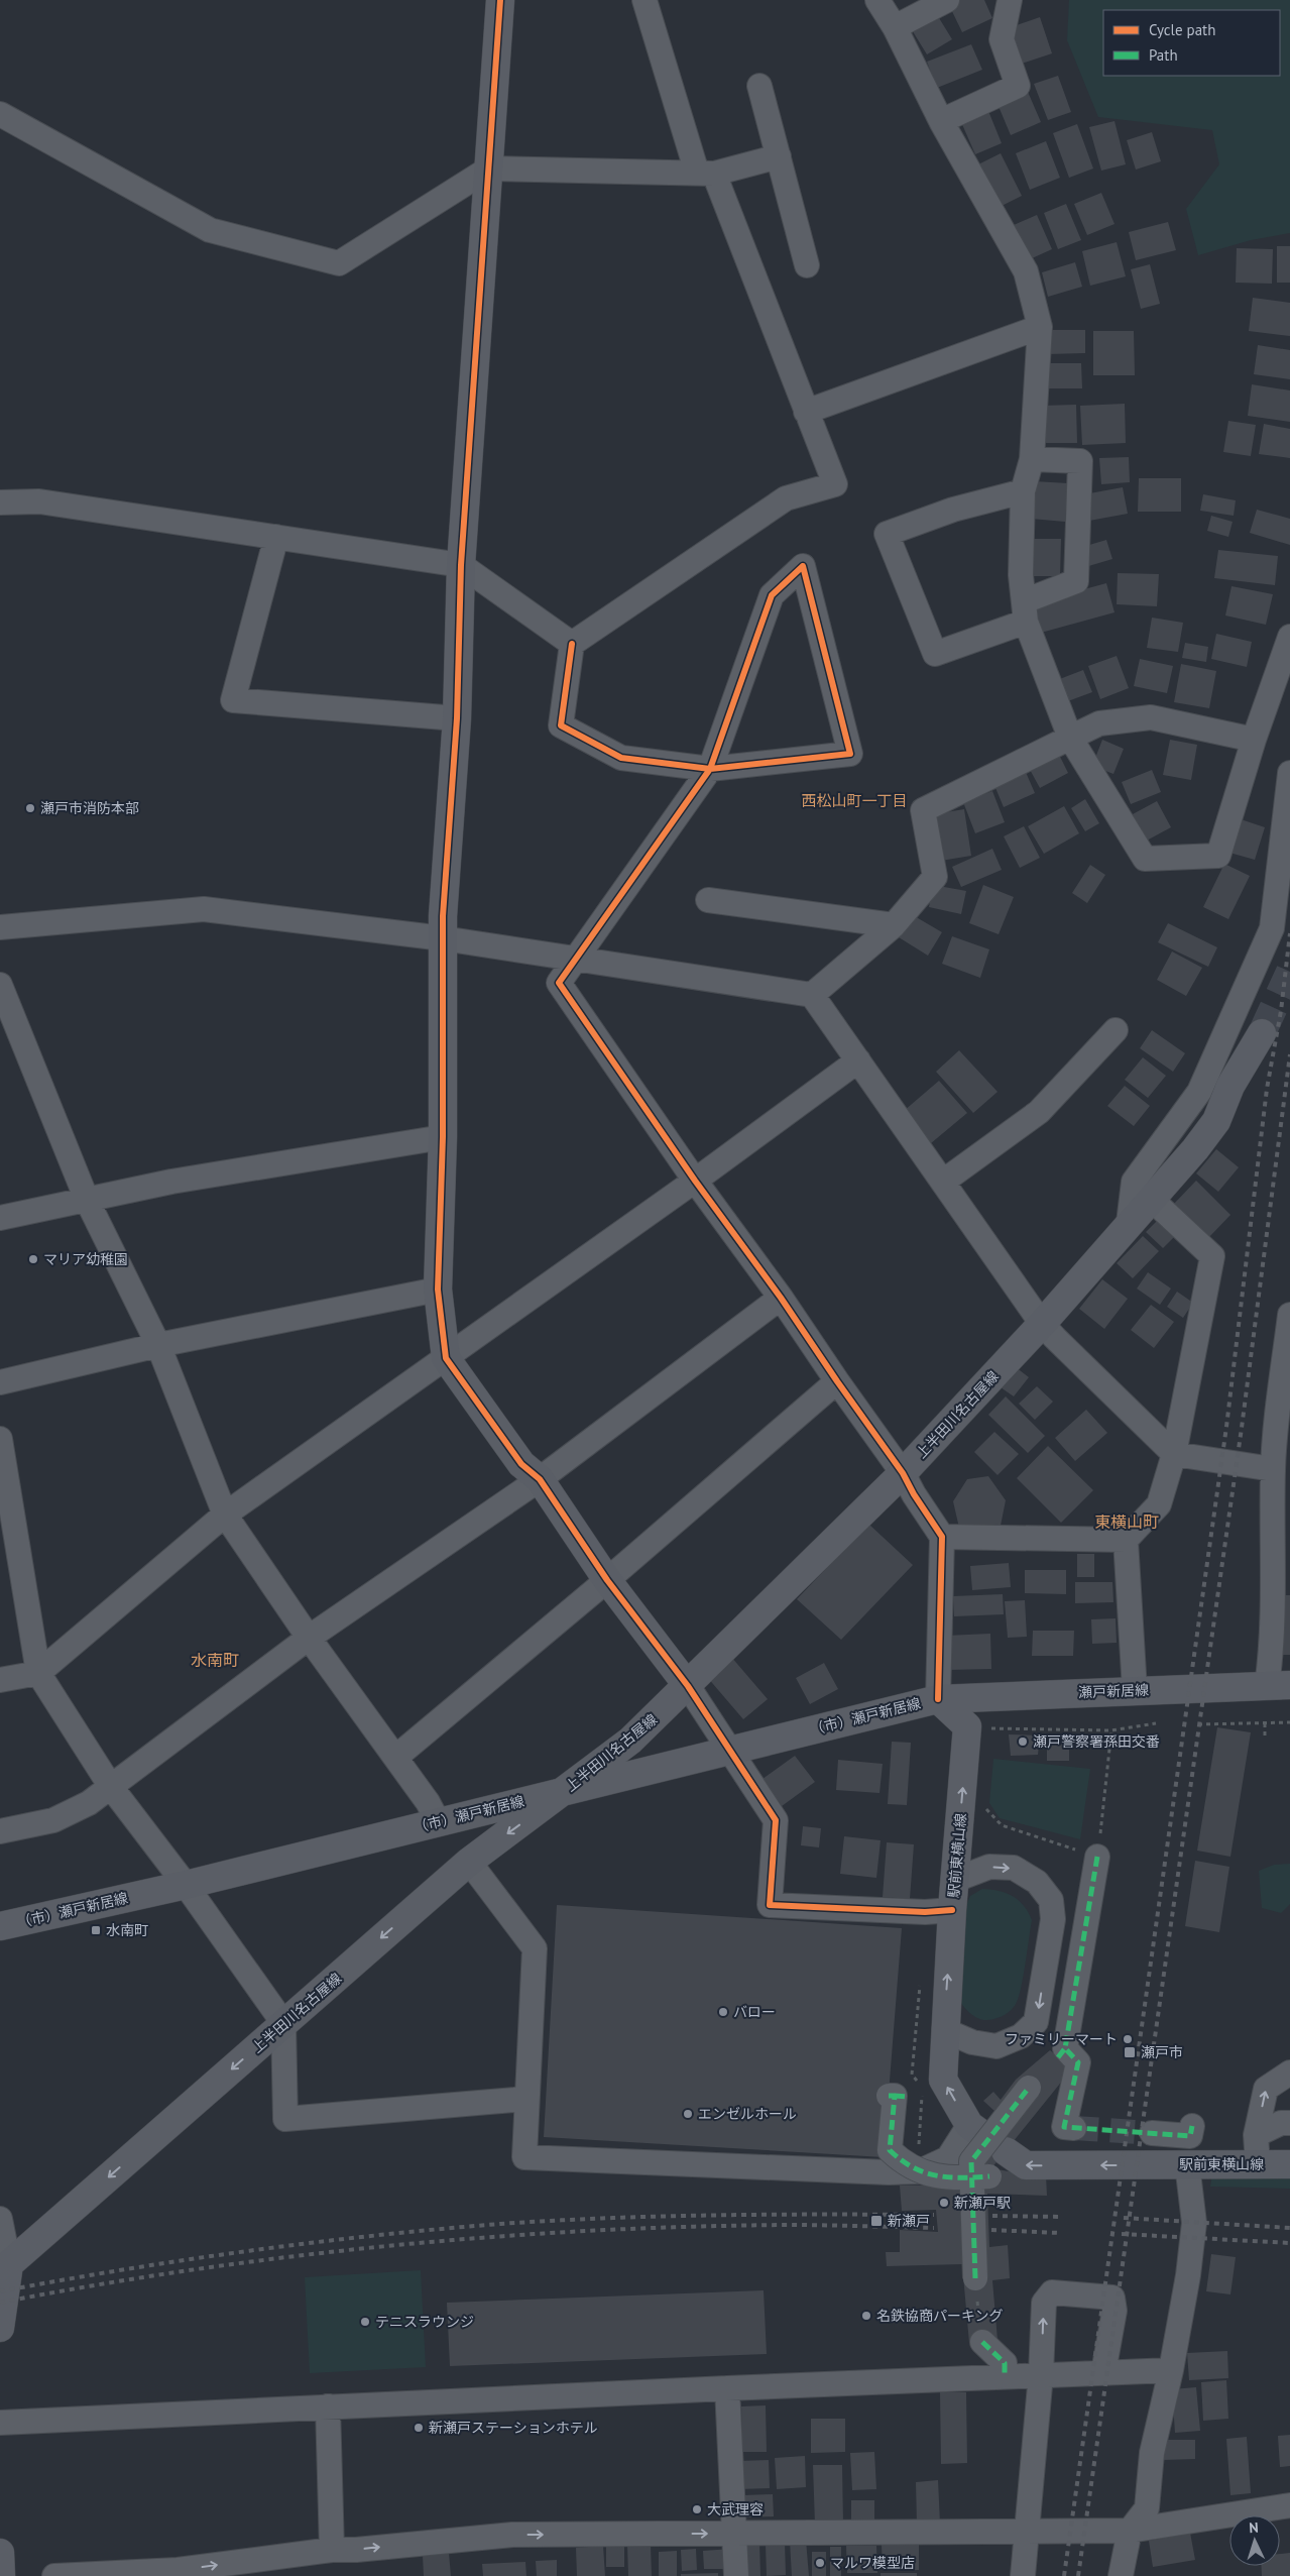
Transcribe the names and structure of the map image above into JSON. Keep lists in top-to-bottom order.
{
  "streets": {
    "street": [
      "上半田川名古屋線",
      "瀬戸新居線",
      "（市）瀬戸新居線",
      "駅前東横山線"
    ]
  },
  "crossings": [
    ["上半田川名古屋線", "（市）瀬戸新居線"],
    ["瀬戸新居線", "（市）瀬戸新居線"],
    ["瀬戸新居線", "駅前東横山線"],
    ["（市）瀬戸新居線", "駅前東横山線"]
  ],
  "one_way": ["上半田川名古屋線"],
  "districts": ["西松山町一丁目", "東横山町", "水南町"],
  "places": {
    "other": [
      "瀬戸市消防本部",
      "マリア幼稚園",
      "瀬戸警察署孫田交番",
      "バロー",
      "ファミリーマート",
      "エンゼルホール",
      "新瀬戸駅",
      "名鉄協商パーキング",
      "テニスラウンジ",
      "新瀬戸ステーションホテル",
      "大武理容",
      "マルワ模型店"
    ],
    "transit": ["水南町", "瀬戸市", "新瀬戸"]
  },
  "legend": ["Cycle path", "Path"],
  "north": "top"
}
